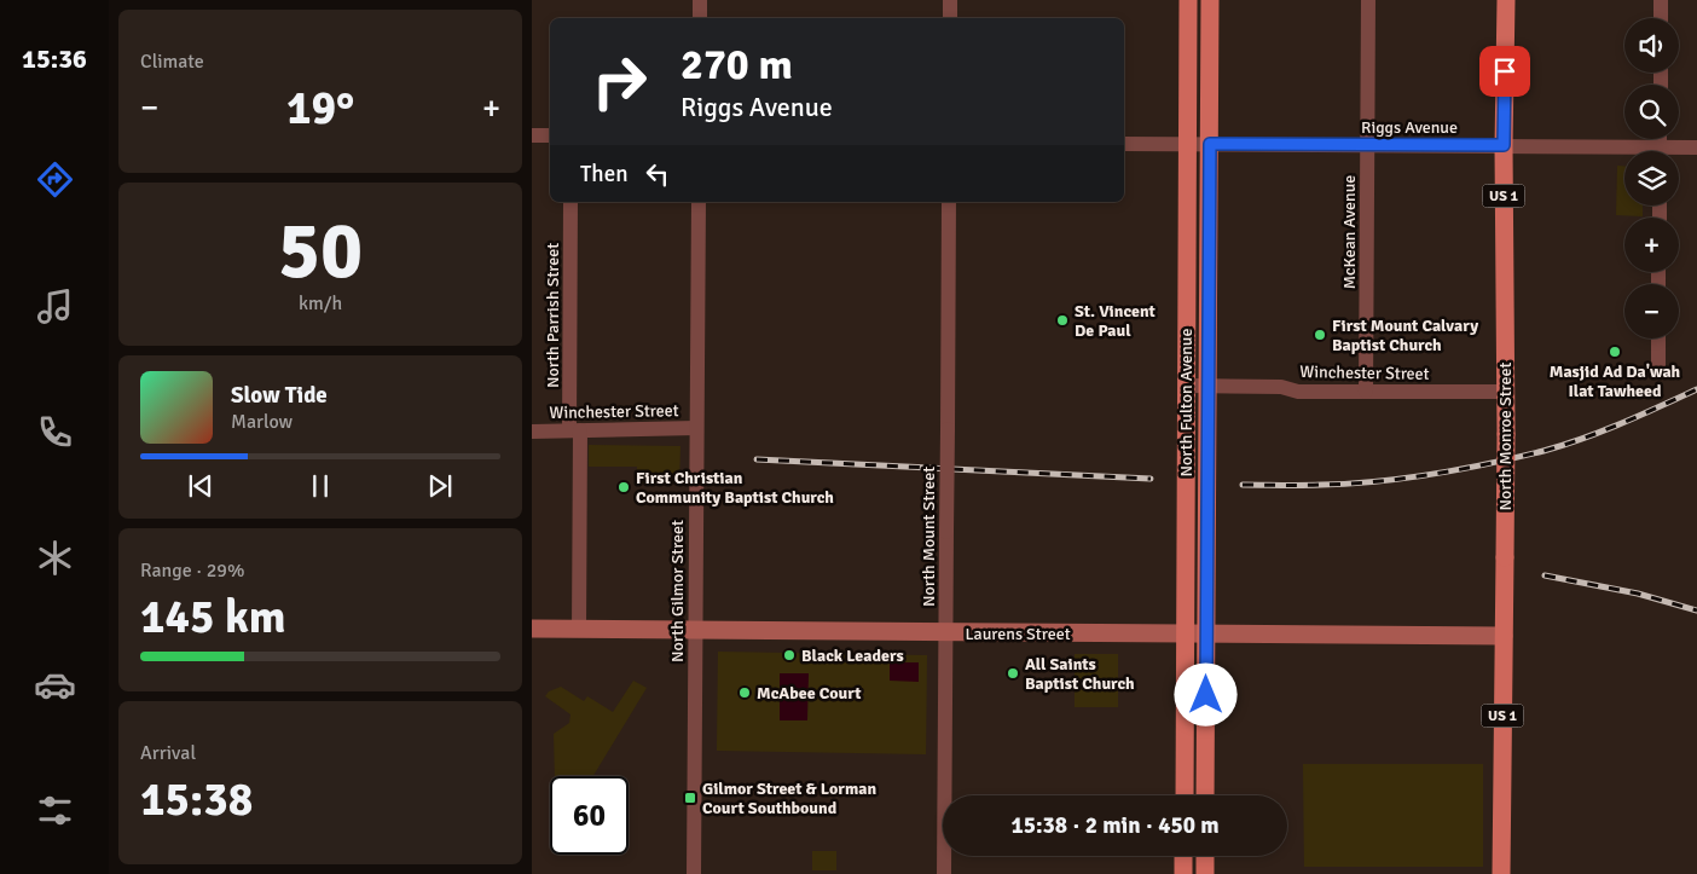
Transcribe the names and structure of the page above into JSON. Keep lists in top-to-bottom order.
{
  "streets": {
    "main road": ["US 1", "North Fulton Avenue", "North Monroe Street"],
    "street": [
      "Riggs Avenue",
      "McKean Avenue",
      "North Parrish Street",
      "Winchester Street",
      "North Mount Street",
      "North Gilmor Street",
      "Laurens Street"
    ]
  },
  "crossings": [
    ["Riggs Avenue", "McKean Avenue"],
    ["Riggs Avenue", "North Fulton Avenue"],
    ["Riggs Avenue", "North Monroe Street"],
    ["McKean Avenue", "Winchester Street"],
    ["North Parrish Street", "Winchester Street"],
    ["North Parrish Street", "Laurens Street"],
    ["Winchester Street", "North Fulton Avenue"],
    ["Winchester Street", "North Monroe Street"],
    ["Winchester Street", "North Gilmor Street"],
    ["North Fulton Avenue", "Laurens Street"],
    ["North Monroe Street", "Laurens Street"],
    ["North Mount Street", "Laurens Street"],
    ["North Gilmor Street", "Laurens Street"]
  ],
  "places": {
    "other": [
      "St. Vincent De Paul",
      "First Mount Calvary Baptist Church",
      "Masjid Ad Da'wah Ilat Tawheed",
      "First Christian Community Baptist Church",
      "Black Leaders",
      "All Saints Baptist Church",
      "McAbee Court"
    ],
    "transit": ["Gilmor Street & Lorman Court Southbound"]
  },
  "page": {
    "tabs": "15:36",
    "tile": [
      "Climate",
      ["50", "km/h"],
      ["Range · 29%", "145 km"],
      ["Arrival", "15:38"]
    ],
    "map_buttons": ["+", "−"],
    "turn": ["270 m", "Riggs Avenue"],
    "heat": ["−", "19°", "+"],
    "then": "Then",
    "song": ["Slow Tide", "Marlow"],
    "limit": "60",
    "trip": "15:38 · 2 min · 450 m"
  }
}
